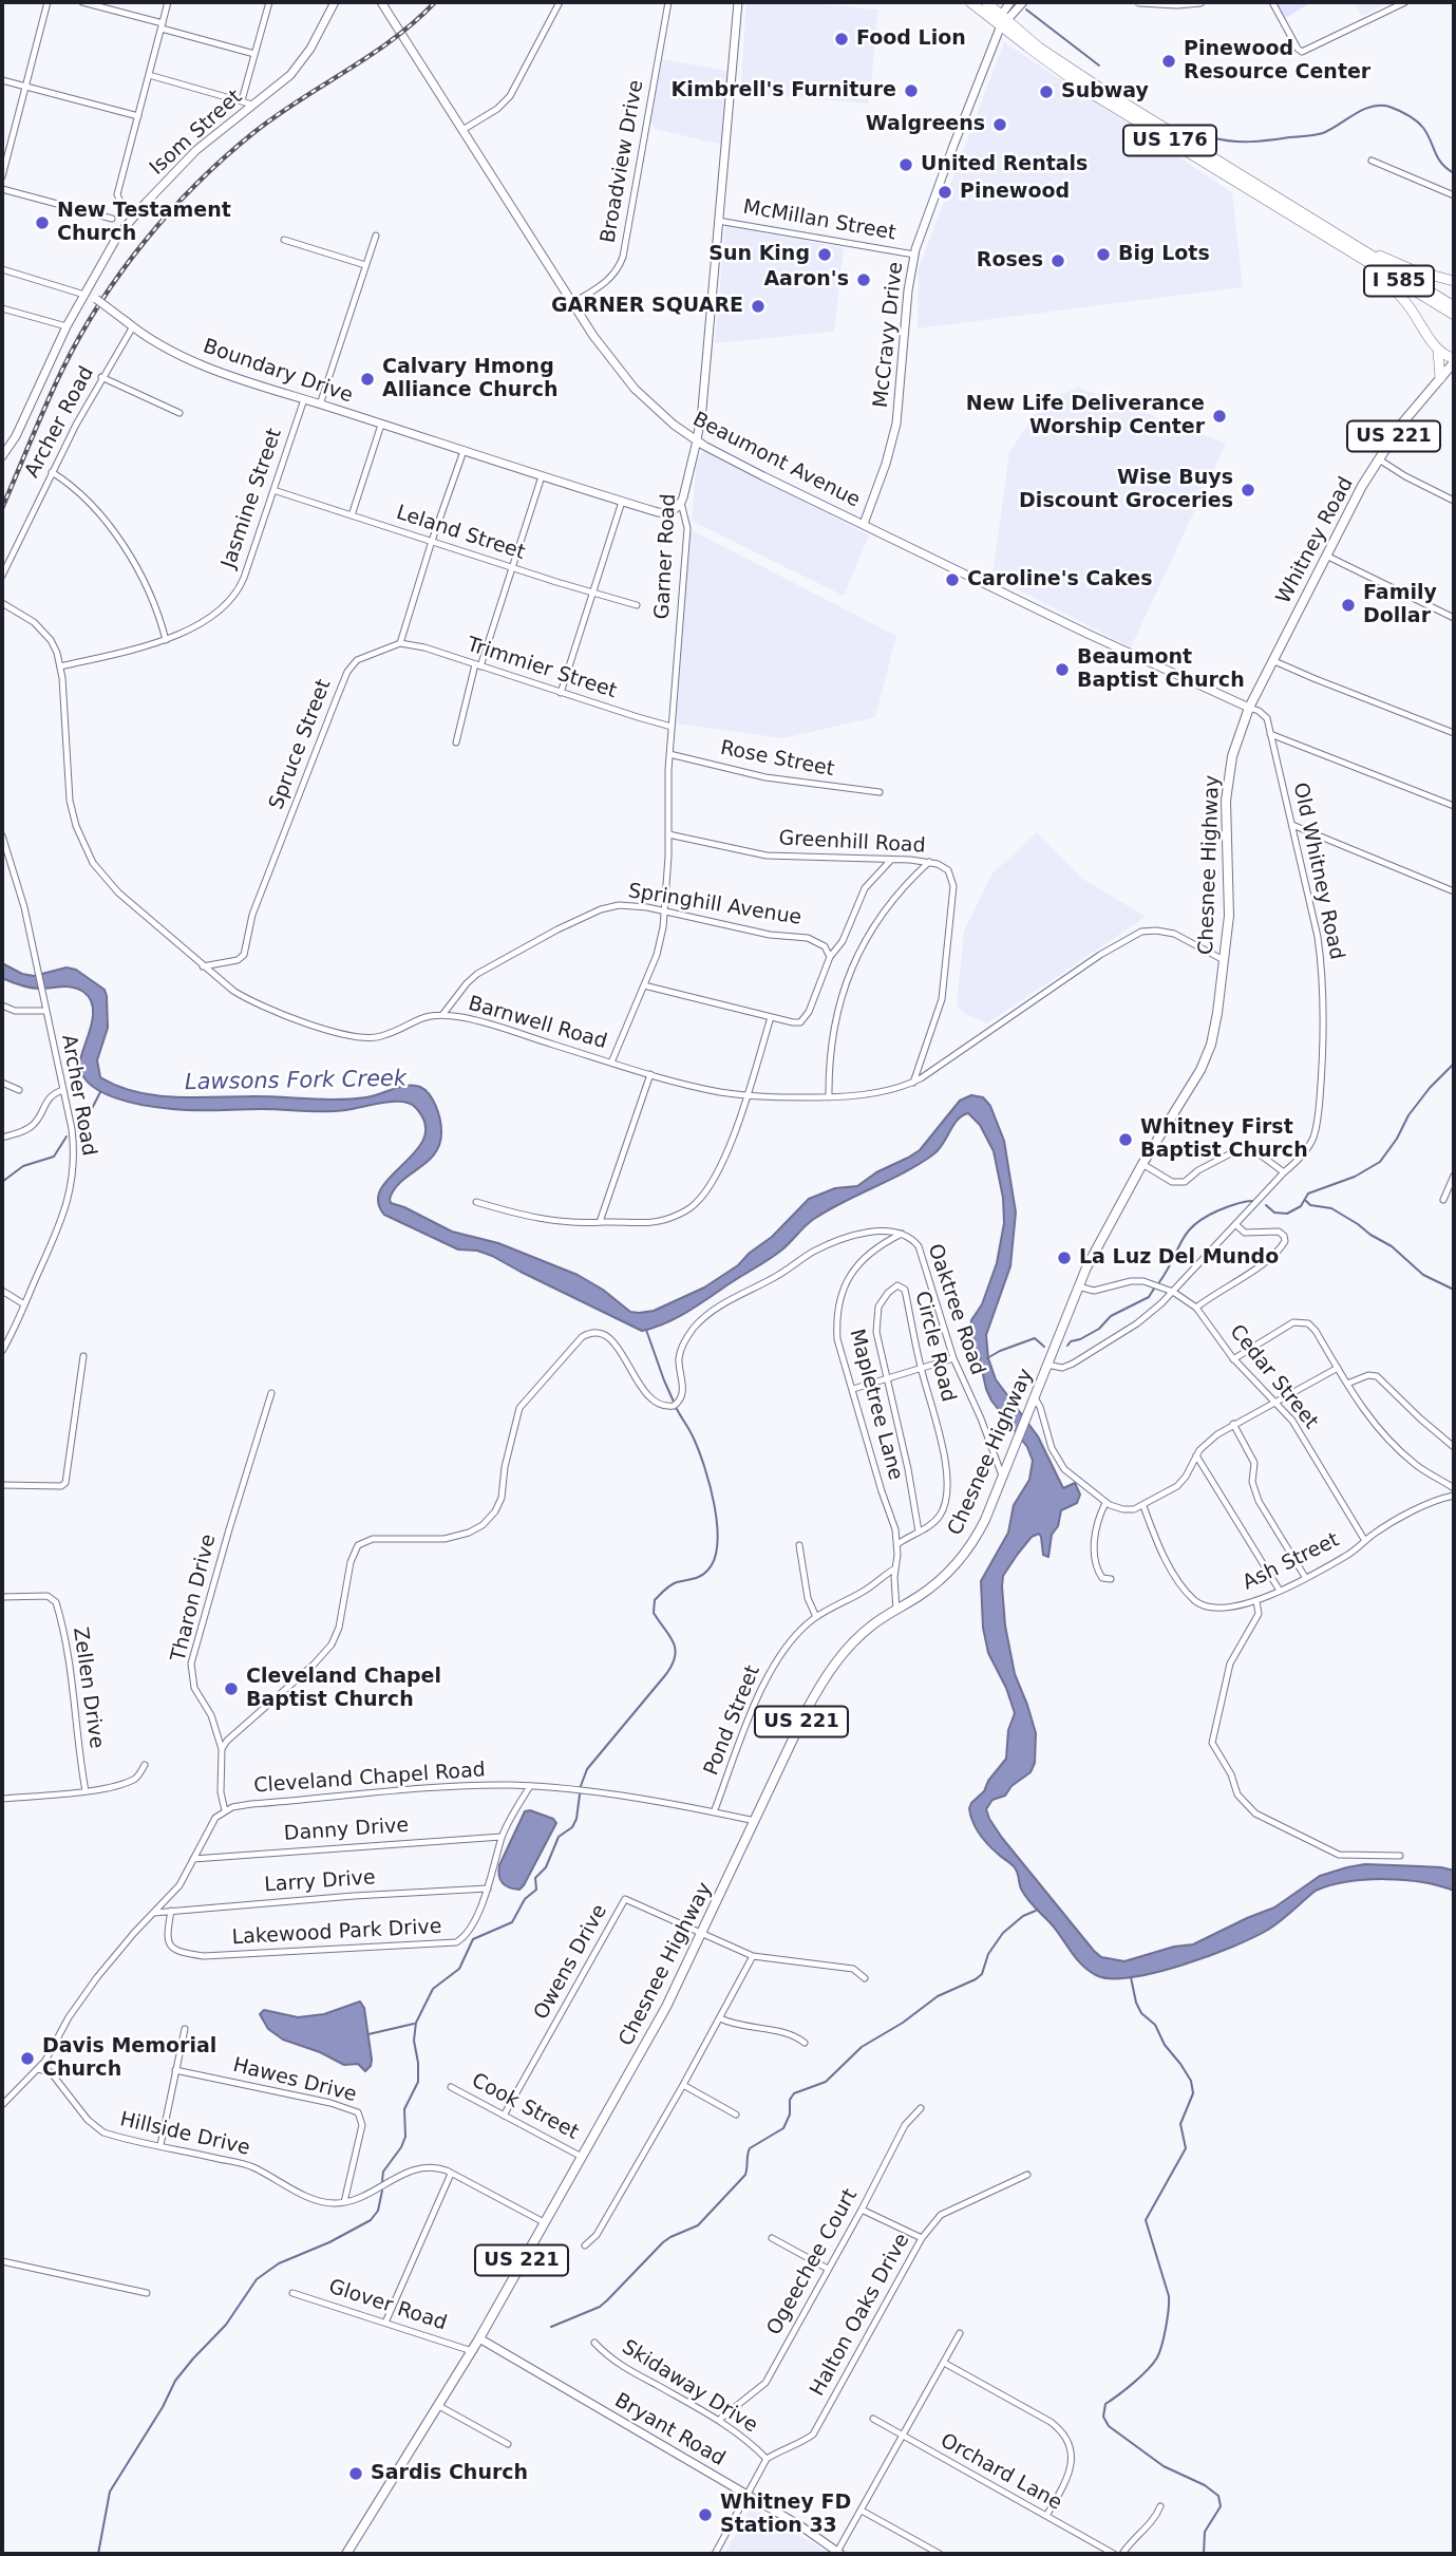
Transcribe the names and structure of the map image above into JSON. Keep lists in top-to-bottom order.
{
  "streets": {
    "highway": ["US 176", "I 585"],
    "main road": ["US 221", "Whitney Road", "Chesnee Highway"],
    "street": [
      "Isom Street",
      "Broadview Drive",
      "McMillan Street",
      "McCravy Drive",
      "Boundary Drive",
      "Archer Road",
      "Beaumont Avenue",
      "Jasmine Street",
      "Leland Street",
      "Garner Road",
      "Trimmier Street",
      "Spruce Street",
      "Rose Street",
      "Greenhill Road",
      "Old Whitney Road",
      "Springhill Avenue",
      "Barnwell Road",
      "Oaktree Road",
      "Circle Road",
      "Cedar Street",
      "Mapletree Lane",
      "Ash Street",
      "Tharon Drive",
      "Zellen Drive",
      "Pond Street",
      "Cleveland Chapel Road",
      "Danny Drive",
      "Larry Drive",
      "Lakewood Park Drive",
      "Owens Drive",
      "Hawes Drive",
      "Cook Street",
      "Hillside Drive",
      "Ogeechee Court",
      "Glover Road",
      "Halton Oaks Drive",
      "Skidaway Drive",
      "Bryant Road",
      "Orchard Lane"
    ]
  },
  "crossings": [
    ["Isom Street", "Boundary Drive"],
    ["US 176", "I 585"],
    ["US 176", "McCravy Drive"],
    ["Broadview Drive", "Beaumont Avenue"],
    ["McMillan Street", "McCravy Drive"],
    ["McMillan Street", "Garner Road"],
    ["McCravy Drive", "Beaumont Avenue"],
    ["Boundary Drive", "Archer Road"],
    ["Boundary Drive", "Jasmine Street"],
    ["Boundary Drive", "Garner Road"],
    ["Beaumont Avenue", "Whitney Road"],
    ["Beaumont Avenue", "Garner Road"],
    ["Beaumont Avenue", "Chesnee Highway"],
    ["Beaumont Avenue", "Old Whitney Road"],
    ["Jasmine Street", "Leland Street"],
    ["Jasmine Street", "Barnwell Road"],
    ["Whitney Road", "Chesnee Highway"],
    ["Whitney Road", "Old Whitney Road"],
    ["Garner Road", "Trimmier Street"],
    ["Garner Road", "Rose Street"],
    ["Garner Road", "Greenhill Road"],
    ["Garner Road", "Springhill Avenue"],
    ["Garner Road", "Barnwell Road"],
    ["Trimmier Street", "Spruce Street"],
    ["Spruce Street", "Barnwell Road"],
    ["Greenhill Road", "Barnwell Road"],
    ["Chesnee Highway", "Old Whitney Road"],
    ["Chesnee Highway", "Barnwell Road"],
    ["Chesnee Highway", "Oaktree Road"],
    ["Chesnee Highway", "Cedar Street"],
    ["Chesnee Highway", "Mapletree Lane"],
    ["Chesnee Highway", "Cleveland Chapel Road"],
    ["Chesnee Highway", "Owens Drive"],
    ["Chesnee Highway", "Cook Street"],
    ["Chesnee Highway", "Glover Road"],
    ["Chesnee Highway", "Bryant Road"],
    ["Old Whitney Road", "Cedar Street"],
    ["Springhill Avenue", "Barnwell Road"],
    ["Oaktree Road", "Mapletree Lane"],
    ["Oaktree Road", "Tharon Drive"],
    ["Circle Road", "Mapletree Lane"],
    ["Cedar Street", "Ash Street"],
    ["Mapletree Lane", "Pond Street"],
    ["Tharon Drive", "Cleveland Chapel Road"],
    ["Pond Street", "Cleveland Chapel Road"],
    ["Cleveland Chapel Road", "Lakewood Park Drive"],
    ["Danny Drive", "Lakewood Park Drive"],
    ["Larry Drive", "Lakewood Park Drive"],
    ["Owens Drive", "Cook Street"],
    ["Hawes Drive", "Hillside Drive"],
    ["Ogeechee Court", "Skidaway Drive"],
    ["Halton Oaks Drive", "Skidaway Drive"]
  ],
  "water": ["Lawsons Fork Creek"],
  "places": [
    "Food Lion",
    "Pinewood Resource Center",
    "Kimbrell's Furniture",
    "Subway",
    "Walgreens",
    "United Rentals",
    "Pinewood",
    "New Testament Church",
    "Sun King",
    "Big Lots",
    "Roses",
    "Aaron's",
    "GARNER SQUARE",
    "Calvary Hmong Alliance Church",
    "New Life Deliverance Worship Center",
    "Wise Buys Discount Groceries",
    "Caroline's Cakes",
    "Family Dollar",
    "Beaumont Baptist Church",
    "Whitney First Baptist Church",
    "La Luz Del Mundo",
    "Cleveland Chapel Baptist Church",
    "Davis Memorial Church",
    "Sardis Church",
    "Whitney FD Station 33"
  ]
}
